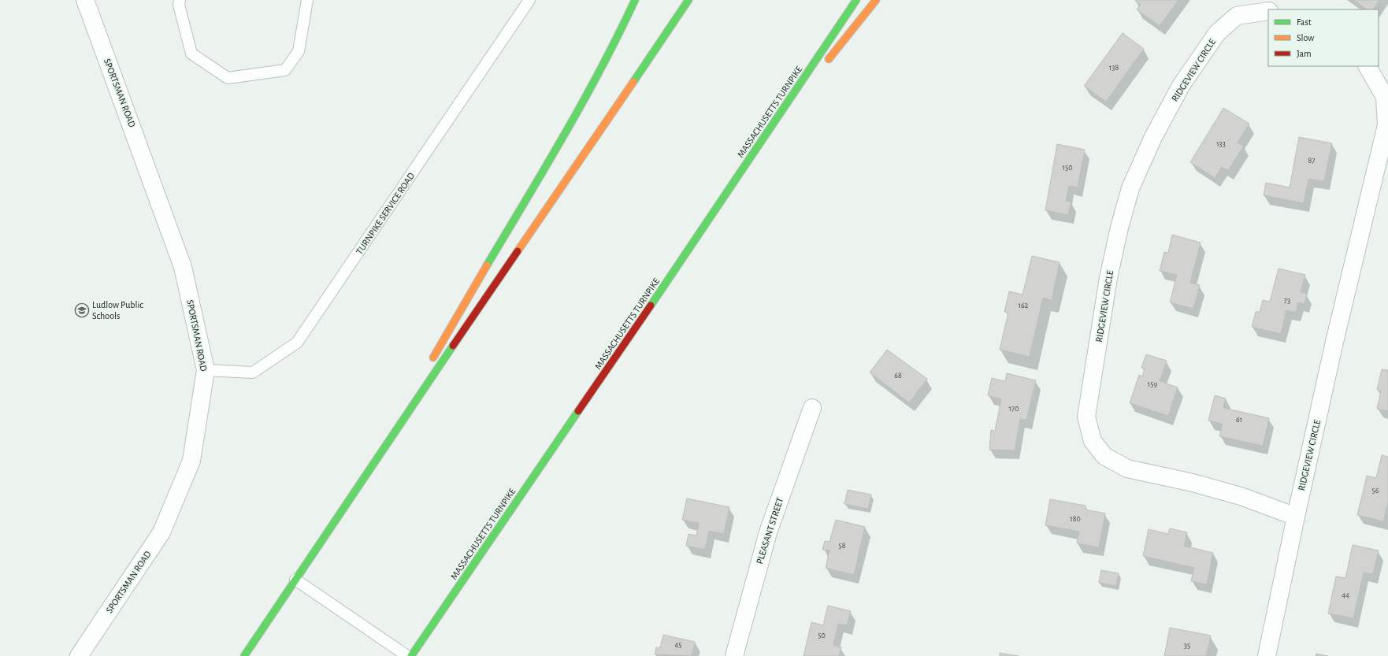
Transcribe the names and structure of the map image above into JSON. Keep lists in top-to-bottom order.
{
  "streets": {
    "highway": ["MASSACHUSETTS TURNPIKE"],
    "street": ["RIDGEVIEW CIRCLE", "SPORTSMAN ROAD", "PLEASANT STREET"],
    "lane": ["TURNPIKE SERVICE ROAD"]
  },
  "crossings": [
    ["SPORTSMAN ROAD", "TURNPIKE SERVICE ROAD"]
  ],
  "places": {
    "school or university": ["Ludlow Public Schools"]
  },
  "house_numbers": [
    "138",
    "133",
    "87",
    "150",
    "73",
    "162",
    "68",
    "159",
    "170",
    "61",
    "56",
    "180",
    "58",
    "44",
    "50",
    "45",
    "35"
  ],
  "legend": ["Fast", "Slow", "Jam"]
}
